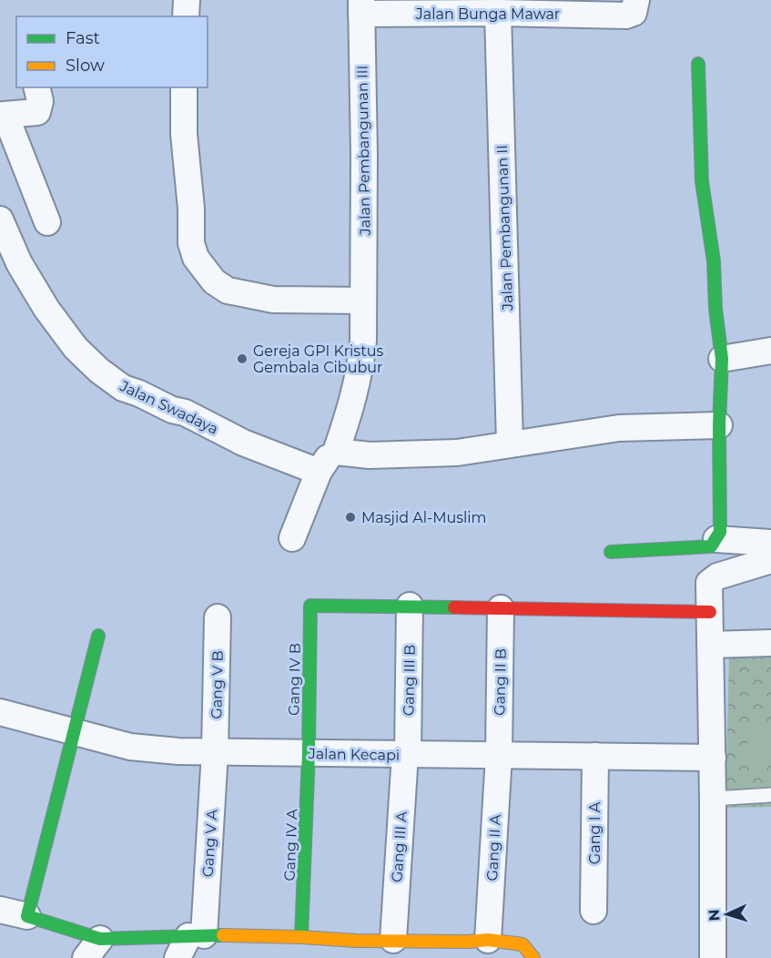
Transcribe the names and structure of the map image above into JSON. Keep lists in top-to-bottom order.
{
  "streets": {
    "street": [
      "Jalan Bunga Mawar",
      "Jalan Pembangunan III",
      "Jalan Pembangunan II",
      "Jalan Swadaya",
      "Gang IV B",
      "Gang III B",
      "Gang II B",
      "Gang V B",
      "Jalan Kecapi",
      "Gang I A",
      "Gang V A",
      "Gang IV A",
      "Gang III A",
      "Gang II A"
    ]
  },
  "crossings": [
    ["Jalan Bunga Mawar", "Jalan Pembangunan III"],
    ["Jalan Bunga Mawar", "Jalan Pembangunan II"],
    ["Gang IV B", "Gang III B"],
    ["Gang IV B", "Jalan Kecapi"],
    ["Gang IV B", "Gang IV A"],
    ["Gang III B", "Jalan Kecapi"],
    ["Gang III B", "Gang III A"],
    ["Gang II B", "Jalan Kecapi"],
    ["Gang II B", "Gang II A"],
    ["Gang V B", "Jalan Kecapi"],
    ["Gang V B", "Gang V A"],
    ["Jalan Kecapi", "Gang I A"],
    ["Jalan Kecapi", "Gang V A"],
    ["Jalan Kecapi", "Gang IV A"],
    ["Jalan Kecapi", "Gang III A"],
    ["Jalan Kecapi", "Gang II A"]
  ],
  "places": ["Gereja GPI Kristus Gembala Cibubur", "Masjid Al-Muslim"],
  "legend": ["Fast", "Slow"],
  "north": "left"
}
